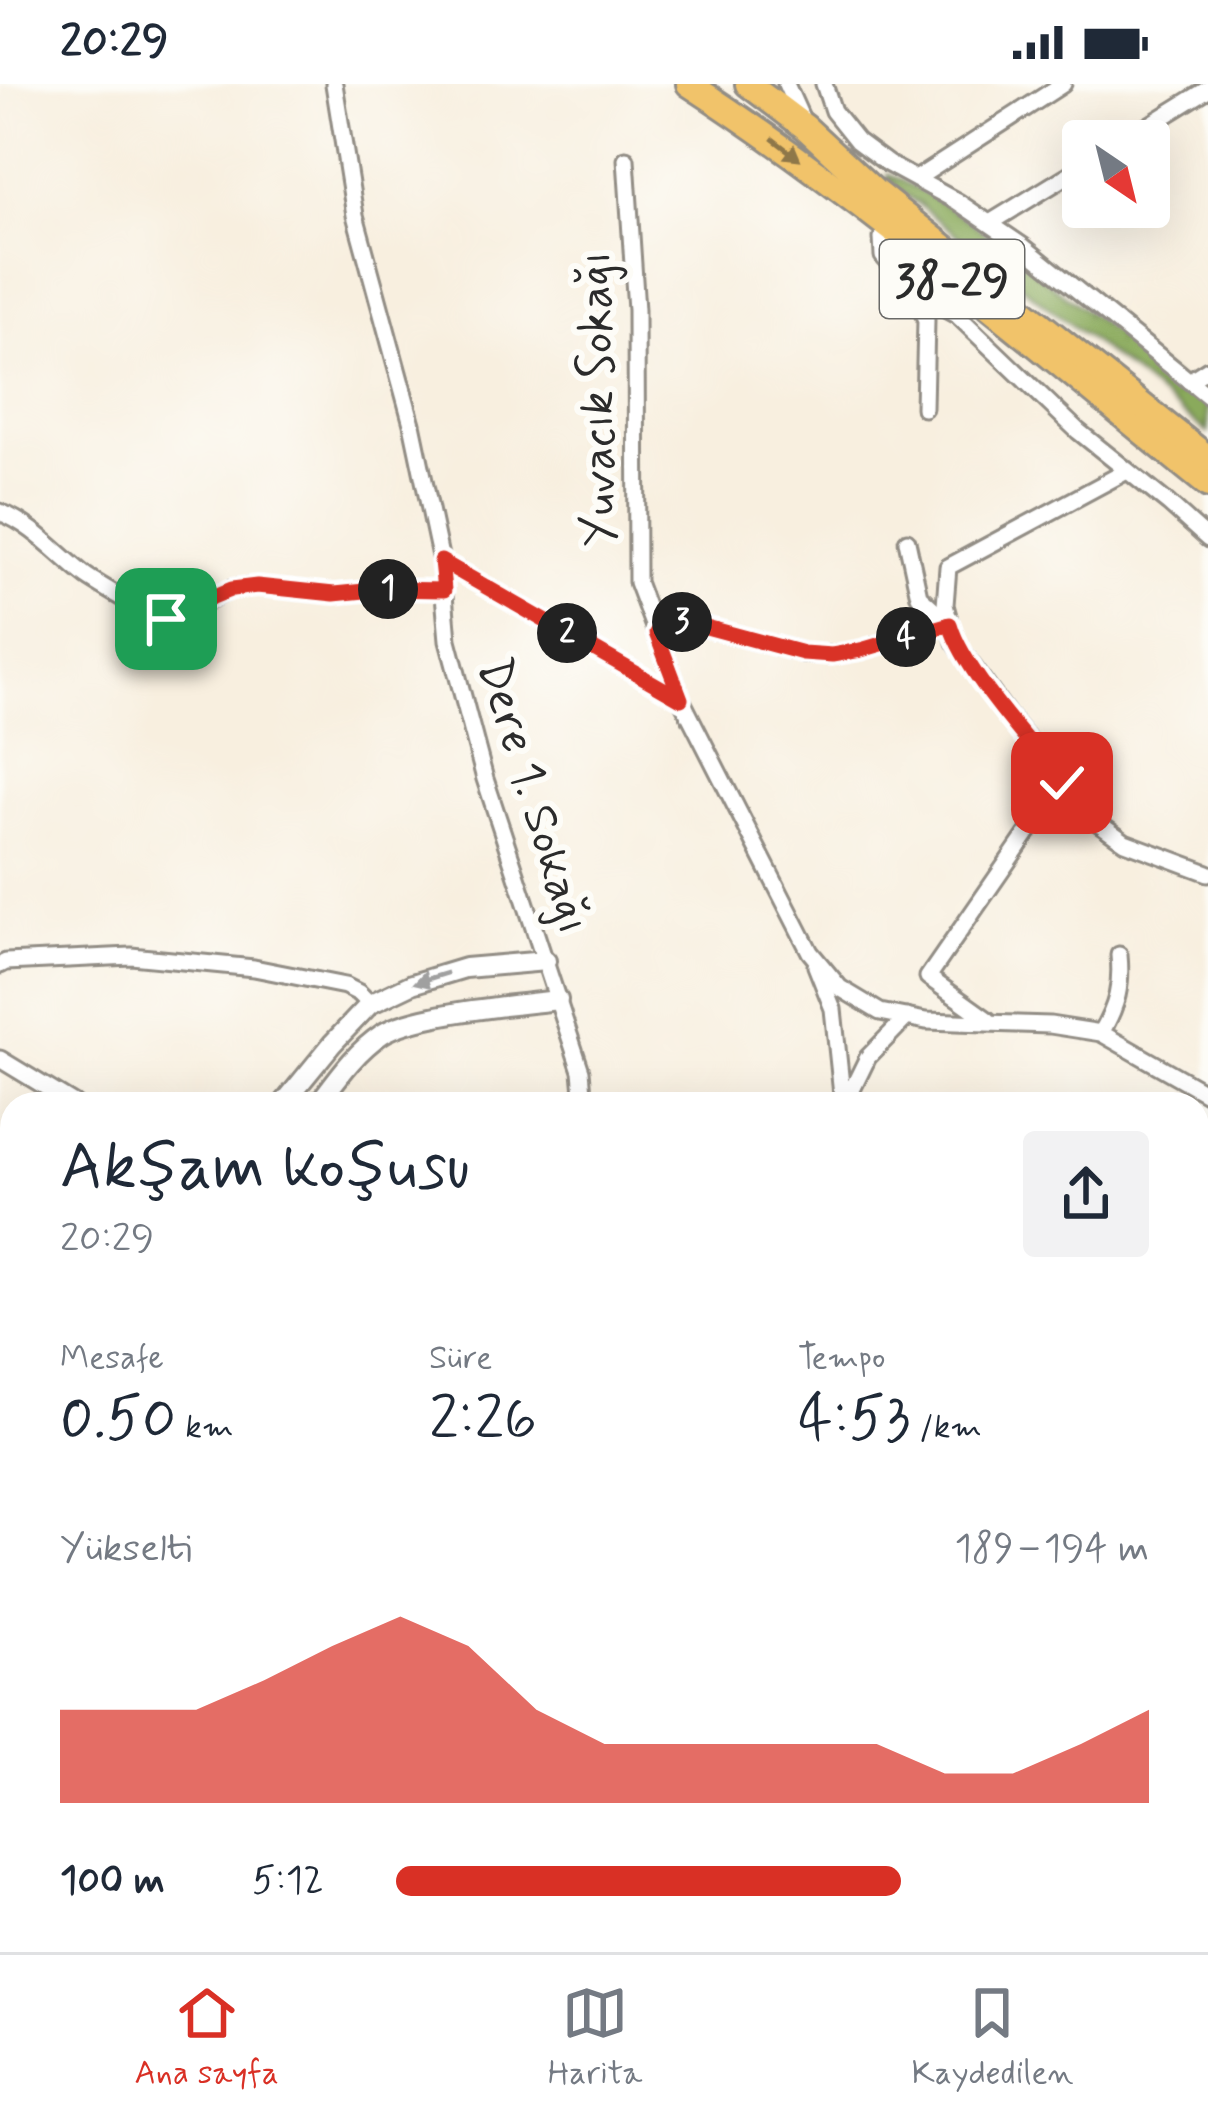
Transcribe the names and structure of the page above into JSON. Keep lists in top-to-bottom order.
{
  "streets": {
    "highway": ["38-29"],
    "street": ["Yuvacık Sokağı", "Dere 1. Sokağı"]
  },
  "north": "bottom right",
  "page": {
    "status": "20:29",
    "pins": [
      "1",
      "3",
      "2",
      "4"
    ],
    "heading": ["Akşam koşusu", "20:29"],
    "stats": [
      ["Mesafe", "0.50 km"],
      ["Süre", "2:26"],
      ["Tempo", "4:53 /km"]
    ],
    "chart": ["Yükselti", "189–194 m"],
    "list": [
      {
        "name": "100 m",
        "note": "5:12"
      }
    ],
    "tabs": ["Ana sayfa", "Harita", "Kaydedilen"]
  }
}
